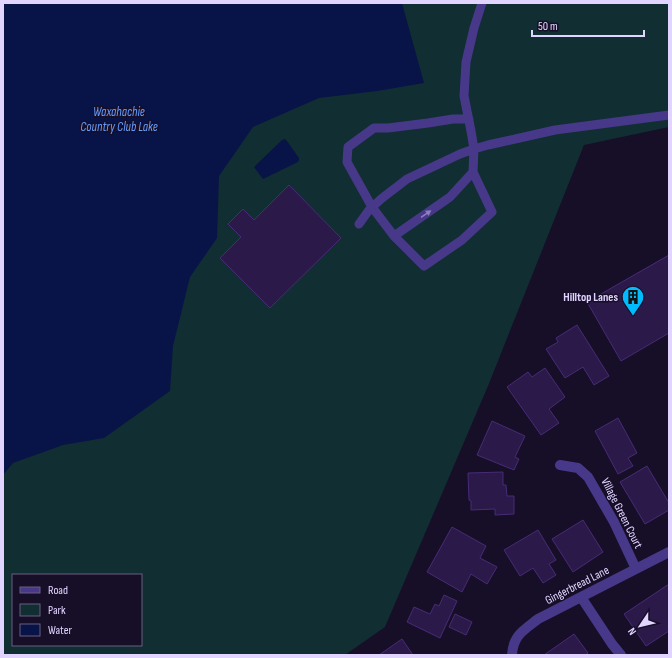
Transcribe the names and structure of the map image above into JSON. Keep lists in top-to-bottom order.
{
  "streets": {
    "street": ["Village Green Court", "Gingerbread Lane"]
  },
  "crossings": [
    ["Village Green Court", "Gingerbread Lane"]
  ],
  "water": ["Waxahachie Country Club Lake"],
  "places": {
    "building": ["Hilltop Lanes"]
  },
  "legend": ["Road", "Park", "Water"],
  "scale_bar": "50 m",
  "north": "bottom left"
}
